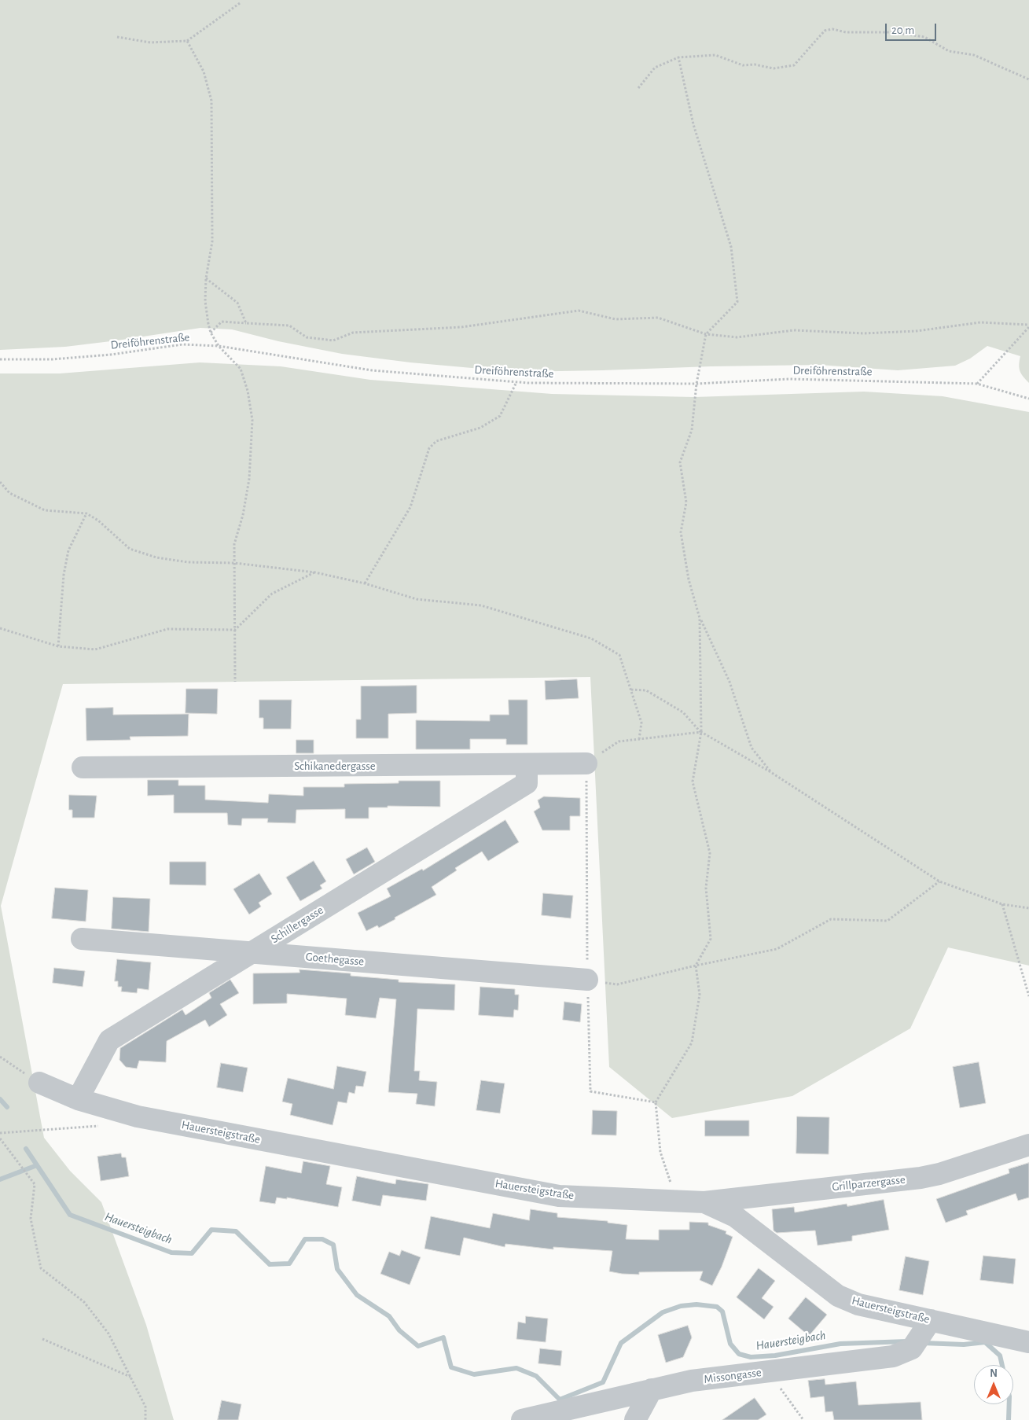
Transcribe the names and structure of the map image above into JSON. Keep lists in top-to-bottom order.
{
  "streets": {
    "street": [
      "Schikanedergasse",
      "Schillergasse",
      "Goethegasse",
      "Hauersteigstraße",
      "Grillparzergasse",
      "Missongasse"
    ],
    "path": ["Dreiföhrenstraße"]
  },
  "crossings": [
    ["Schikanedergasse", "Schillergasse"],
    ["Schillergasse", "Goethegasse"],
    ["Schillergasse", "Hauersteigstraße"],
    ["Hauersteigstraße", "Grillparzergasse"],
    ["Hauersteigstraße", "Missongasse"]
  ],
  "water": ["Hauersteigbach"],
  "scale_bar": "20 m",
  "north": "top"
}
